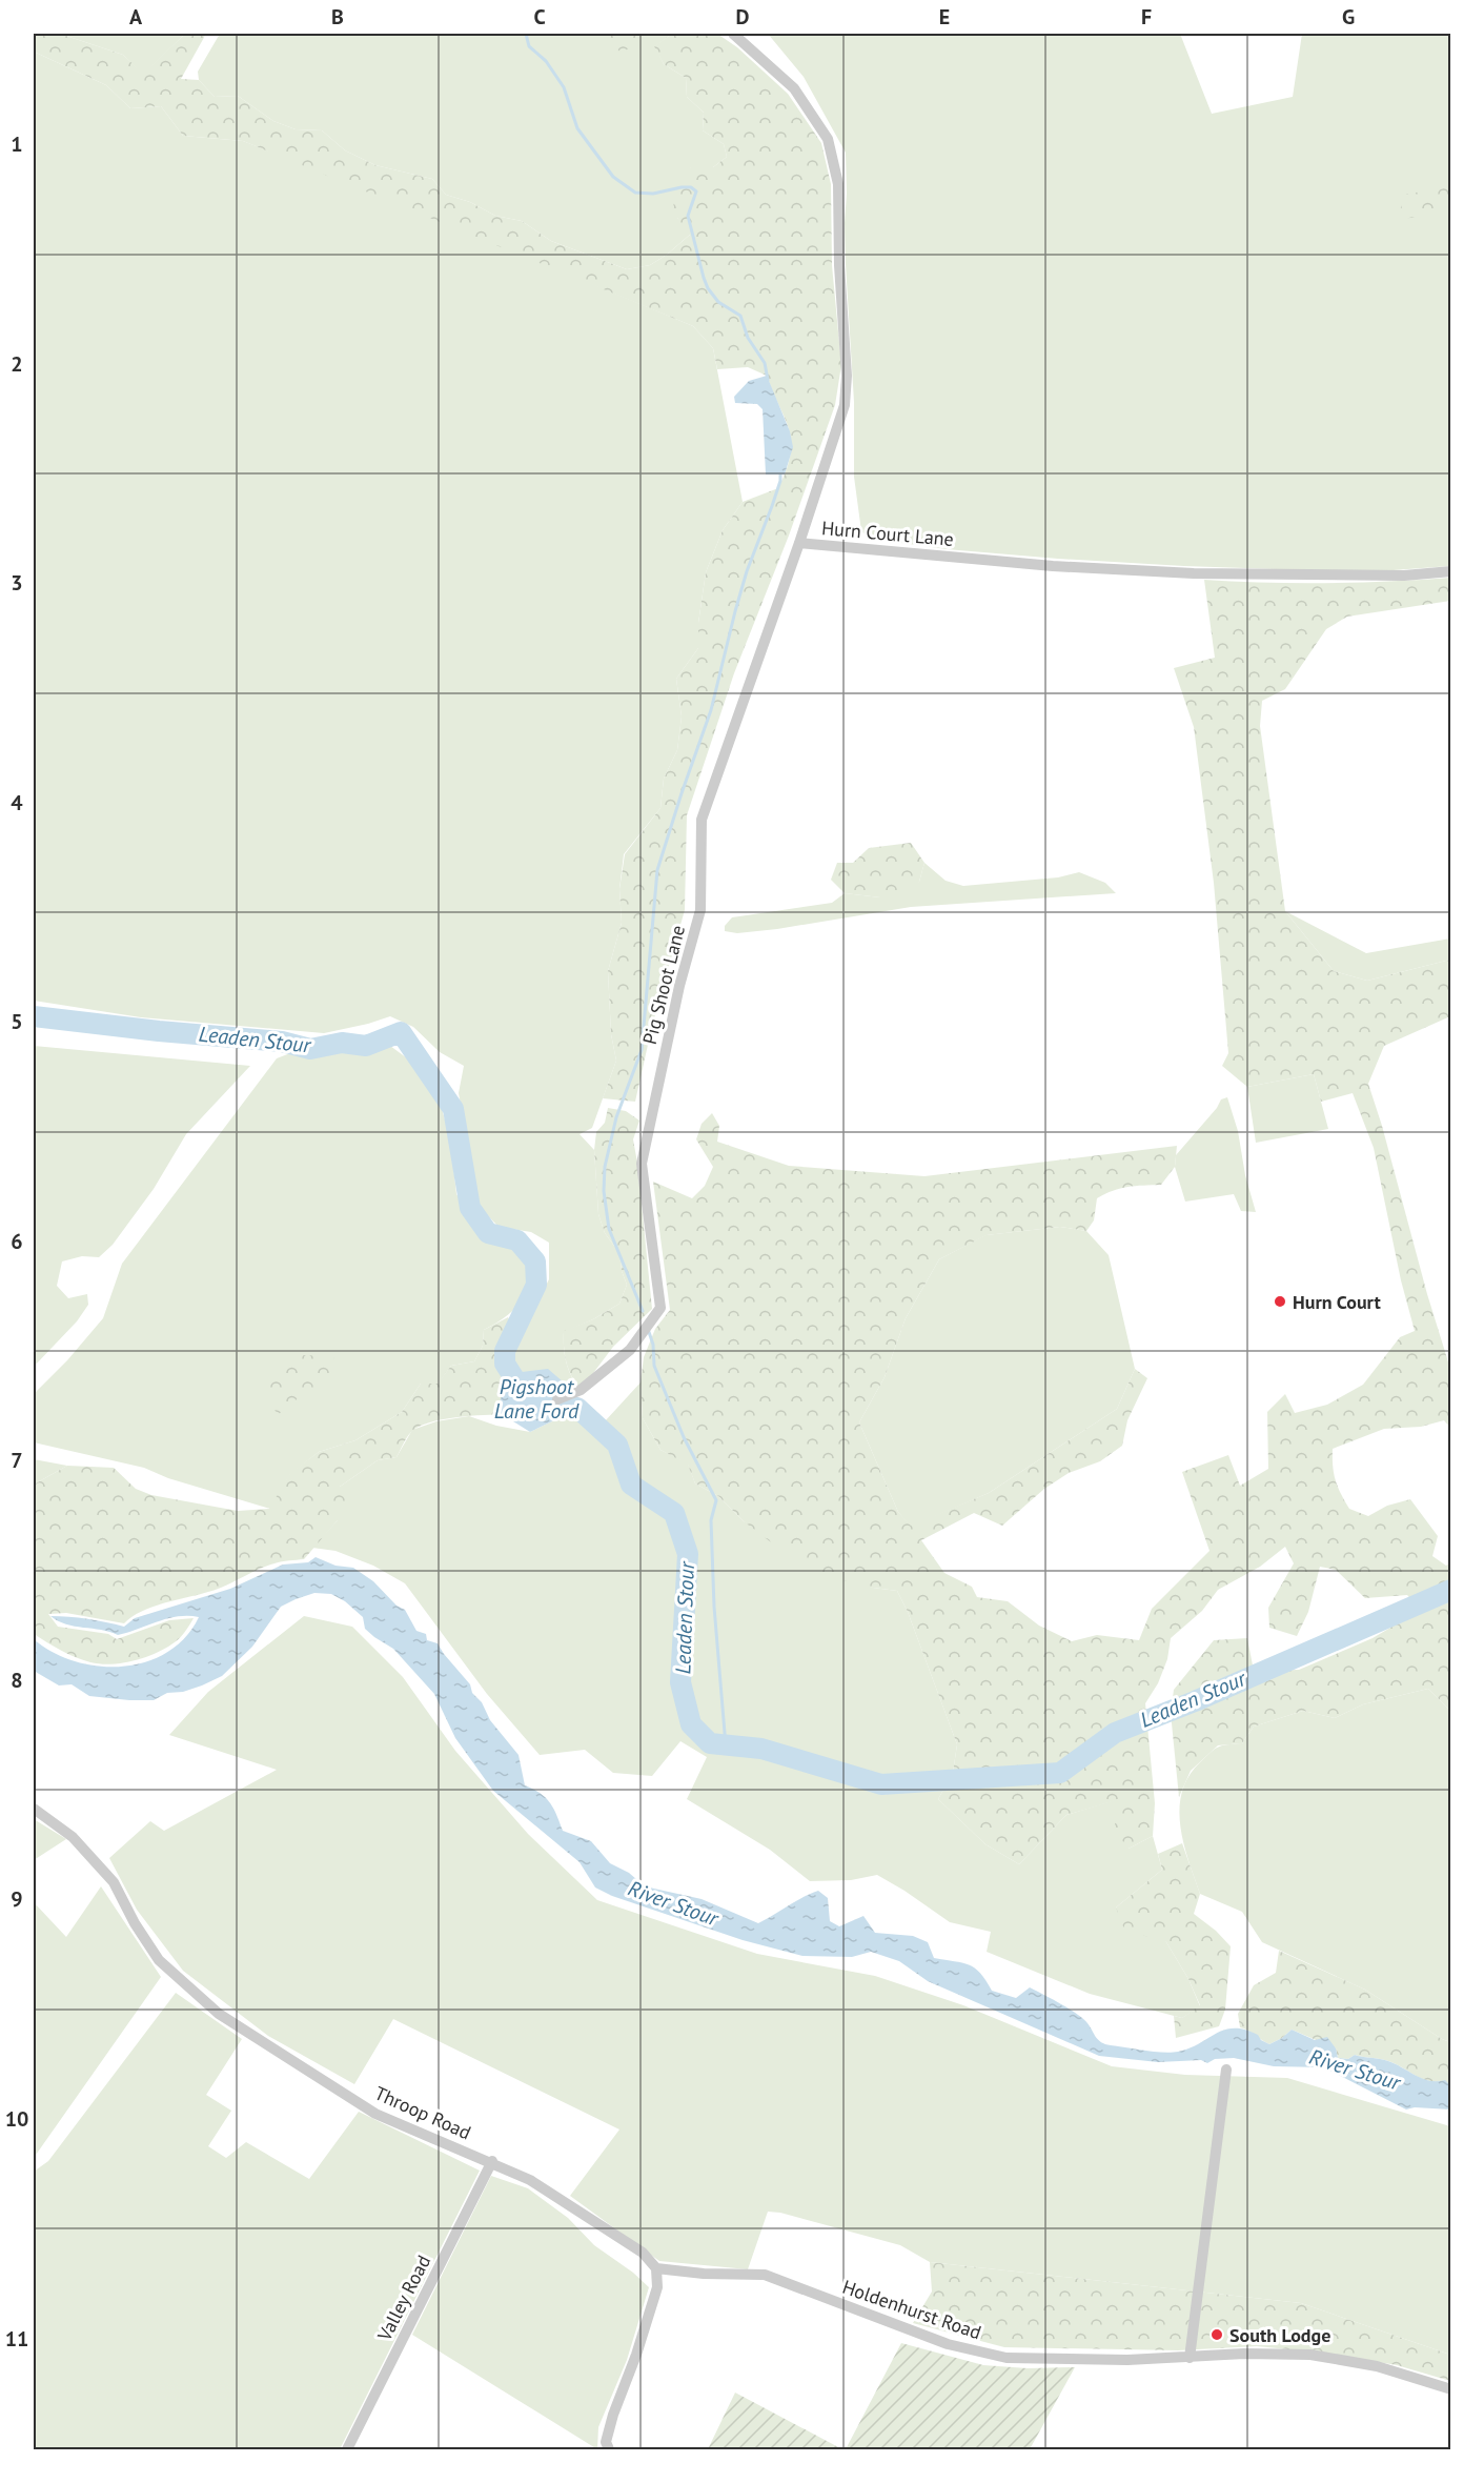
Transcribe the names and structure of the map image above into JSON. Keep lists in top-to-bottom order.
{
  "streets": {
    "street": [
      "Hurn Court Lane",
      "Pig Shoot Lane",
      "Throop Road",
      "Valley Road",
      "Holdenhurst Road"
    ]
  },
  "crossings": [
    ["Hurn Court Lane", "Pig Shoot Lane"],
    ["Throop Road", "Valley Road"],
    ["Throop Road", "Holdenhurst Road"]
  ],
  "water": ["Leaden Stour", "Pigshoot Lane Ford", "River Stour"],
  "places": ["Hurn Court", "South Lodge"],
  "grid": {
    "columns": [
      "A",
      "B",
      "C",
      "D",
      "E",
      "F",
      "G"
    ],
    "rows": [
      "1",
      "2",
      "3",
      "4",
      "5",
      "6",
      "7",
      "8",
      "9",
      "10",
      "11"
    ]
  }
}
